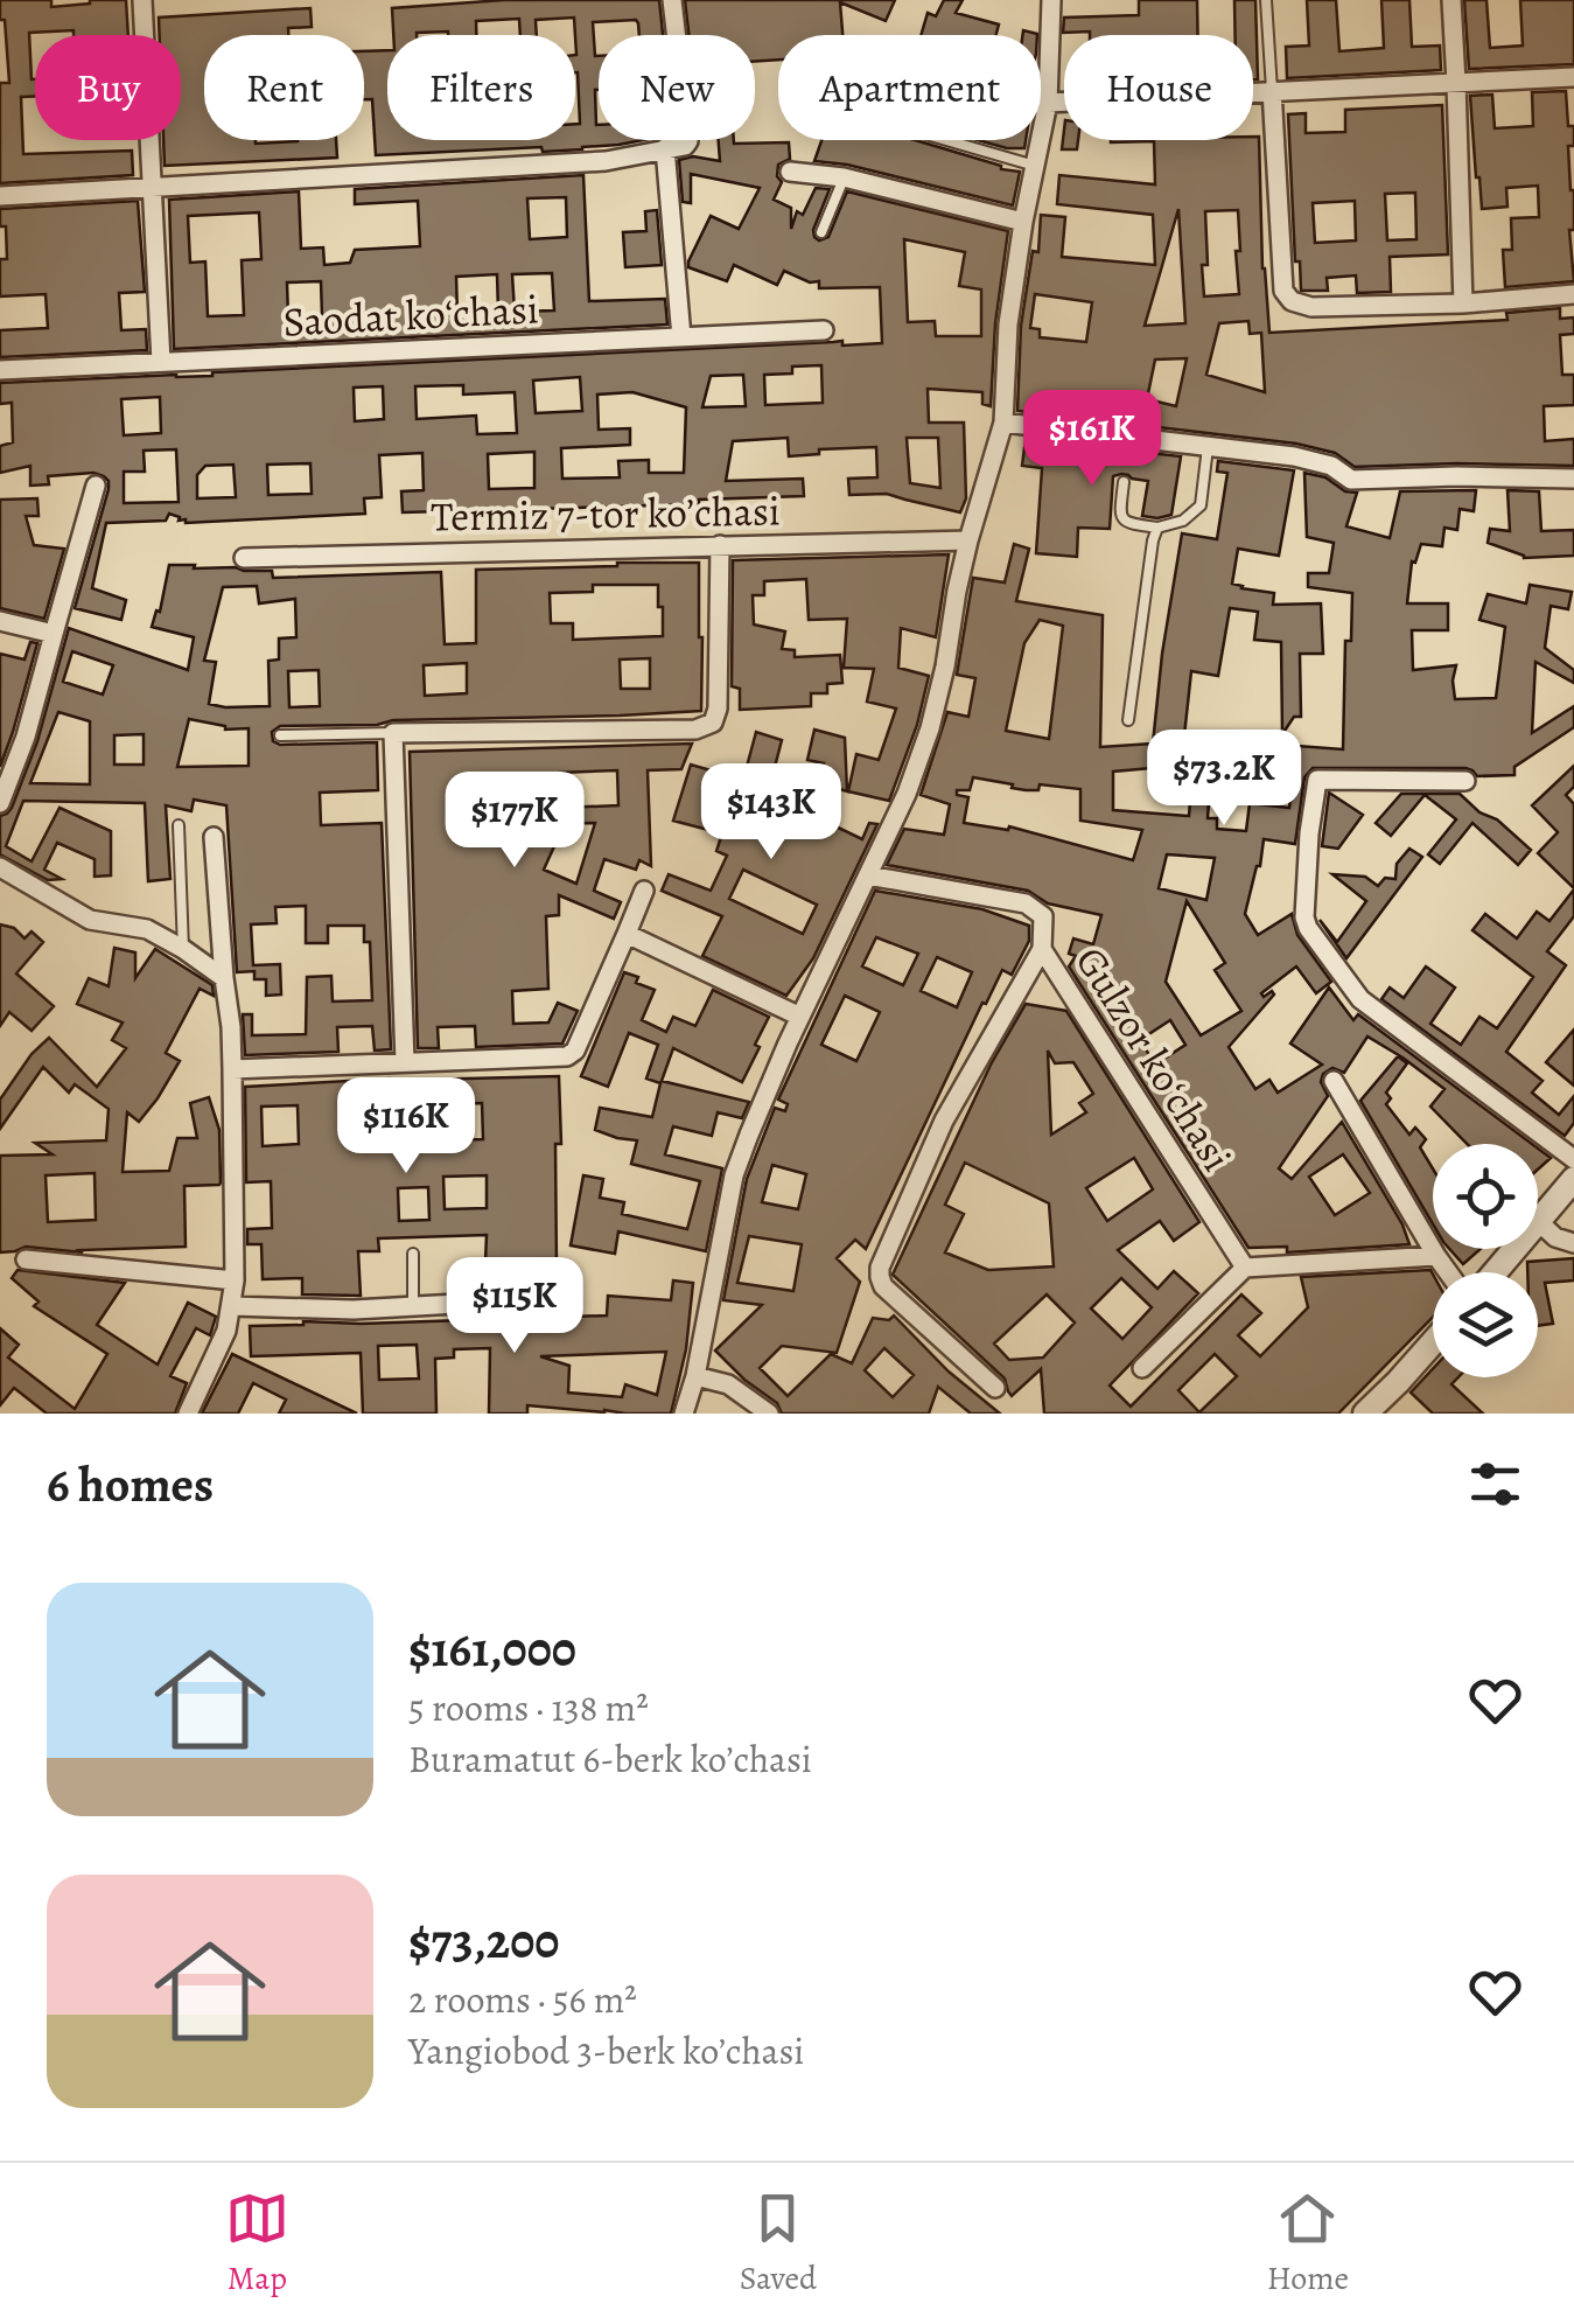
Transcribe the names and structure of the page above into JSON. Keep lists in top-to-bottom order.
{
  "streets": {
    "street": ["Saodat koʻchasi", "Termiz 7-tor koʼchasi", "Gulzor koʻchasi"]
  },
  "page": {
    "chip": [
      "Buy",
      "Rent",
      "Filters",
      "New",
      "Apartment",
      "House"
    ],
    "price": [
      "$161K",
      "$73.2K",
      "$143K",
      "$177K",
      "$116K",
      "$115K"
    ],
    "heading": "6 homes",
    "list": [
      {
        "name": "$161,000",
        "note": "5 rooms · 138 m² · Buramatut 6-berk koʼchasi"
      },
      {
        "name": "$73,200",
        "note": "2 rooms · 56 m² · Yangiobod 3-berk koʼchasi"
      }
    ],
    "tabs": ["Map", "Saved", "Home"]
  }
}
